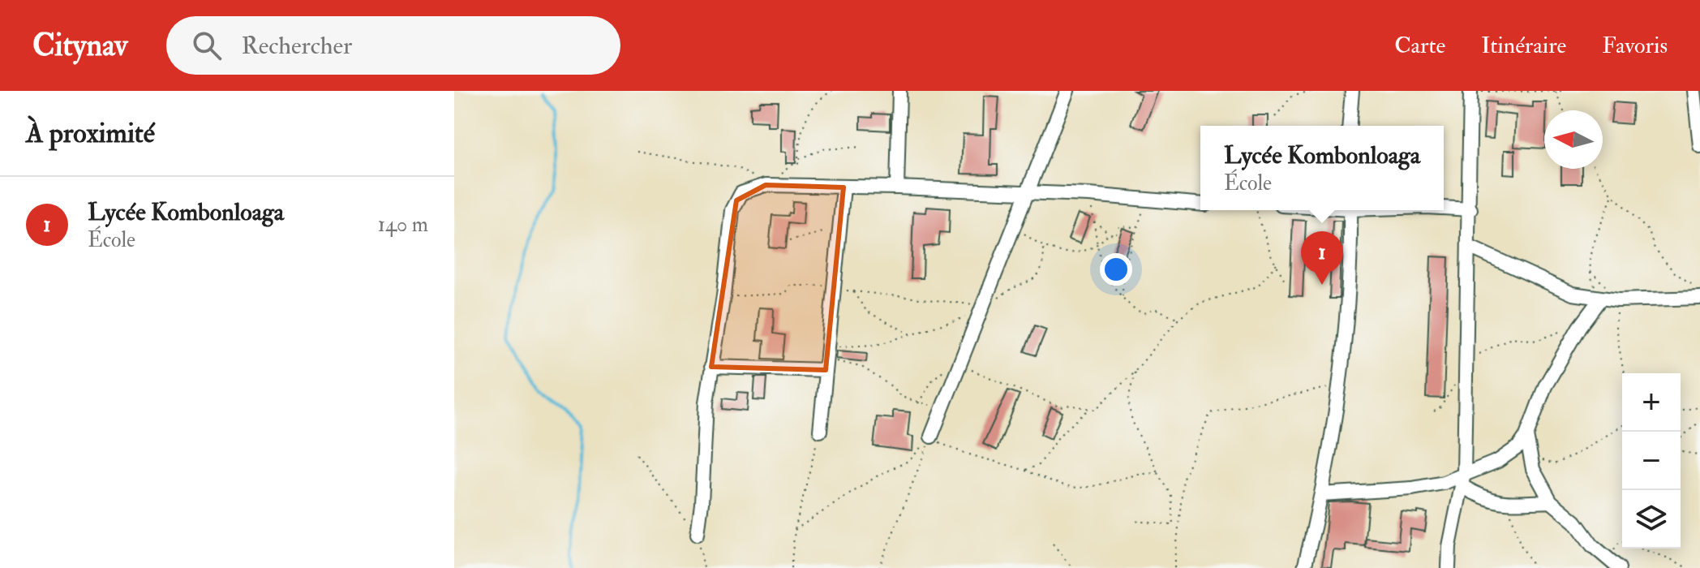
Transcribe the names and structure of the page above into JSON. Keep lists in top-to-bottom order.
{
  "north": "left",
  "page": {
    "header": "Citynav",
    "search": "Rechercher",
    "nav": ["Carte", "Itinéraire", "Favoris"],
    "heading": "À proximité",
    "popup": ["Lycée Kombonloaga", "École"],
    "list": [
      {
        "mark": "1",
        "name": "Lycée Kombonloaga",
        "note": "École",
        "value": "140 m"
      }
    ],
    "pins": "1",
    "map_buttons": ["+", "−"]
  }
}
